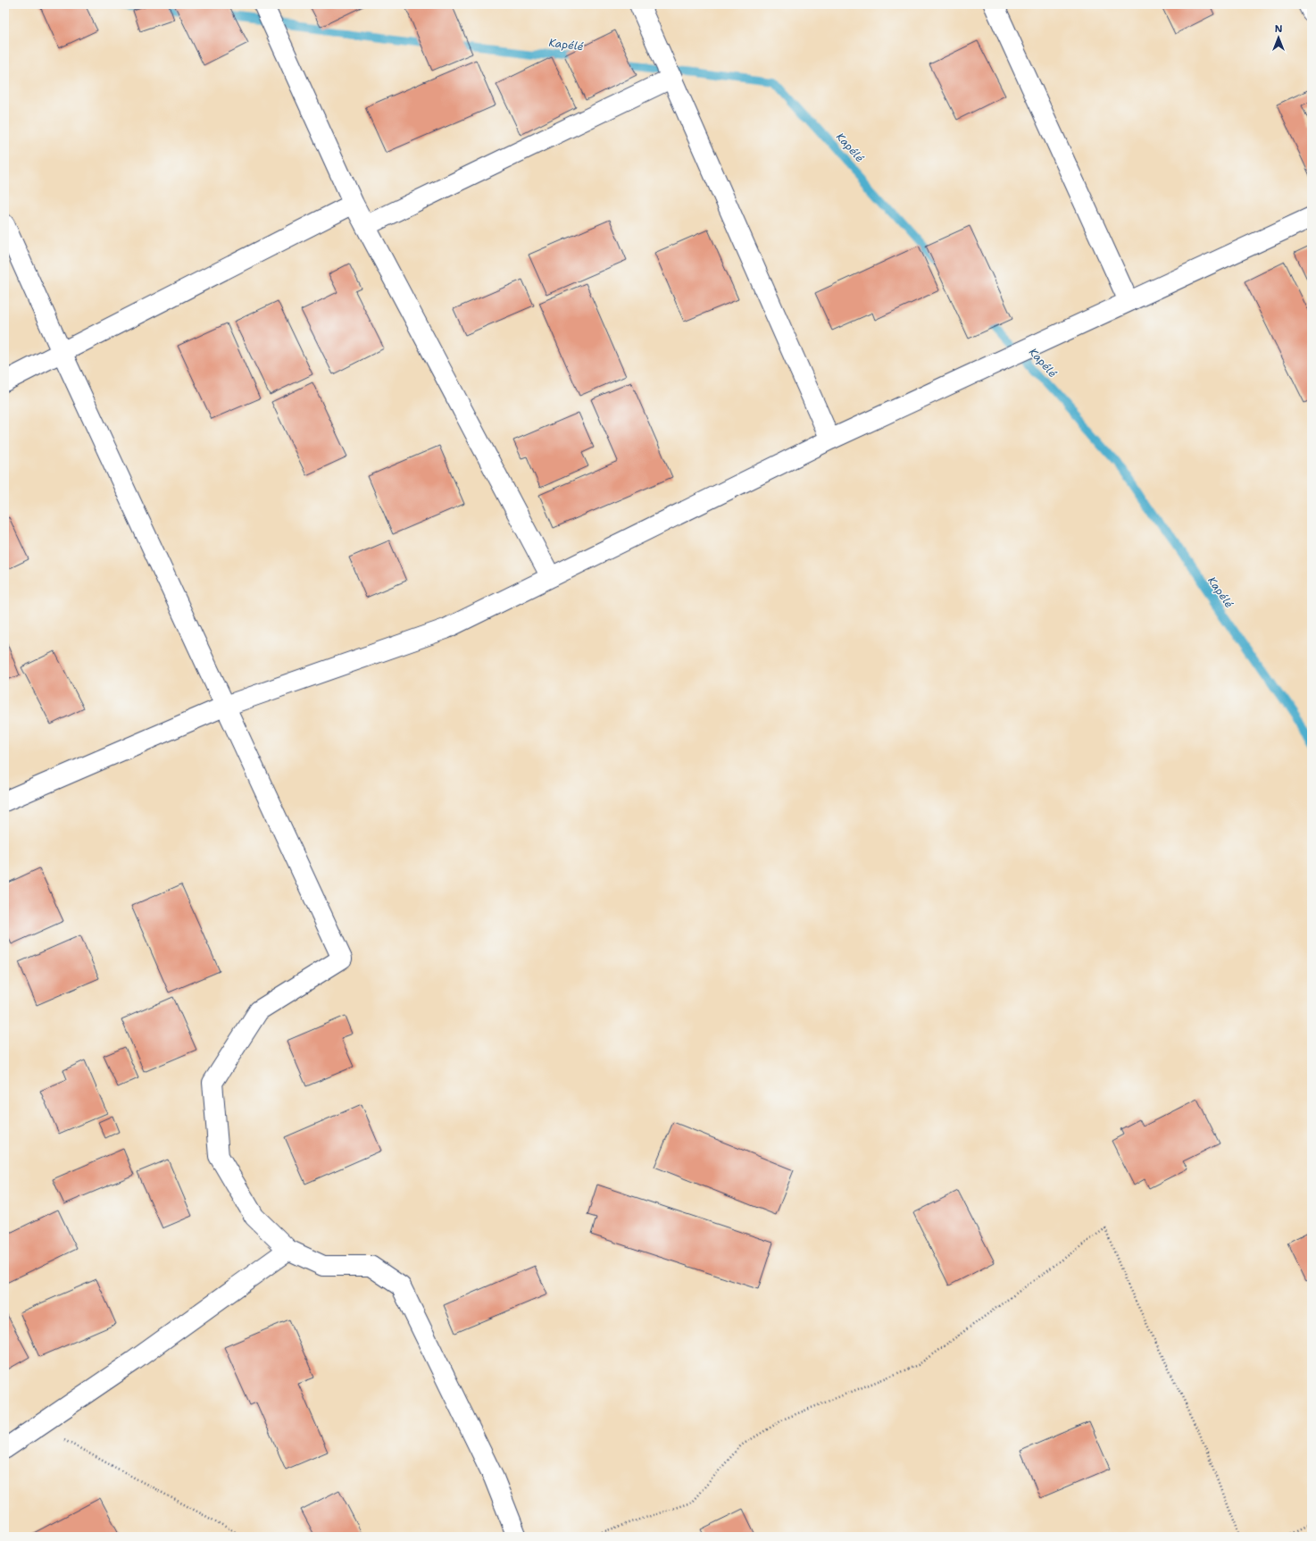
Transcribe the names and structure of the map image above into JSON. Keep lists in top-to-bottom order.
{
  "water": ["Kapélé"],
  "north": "top"
}
